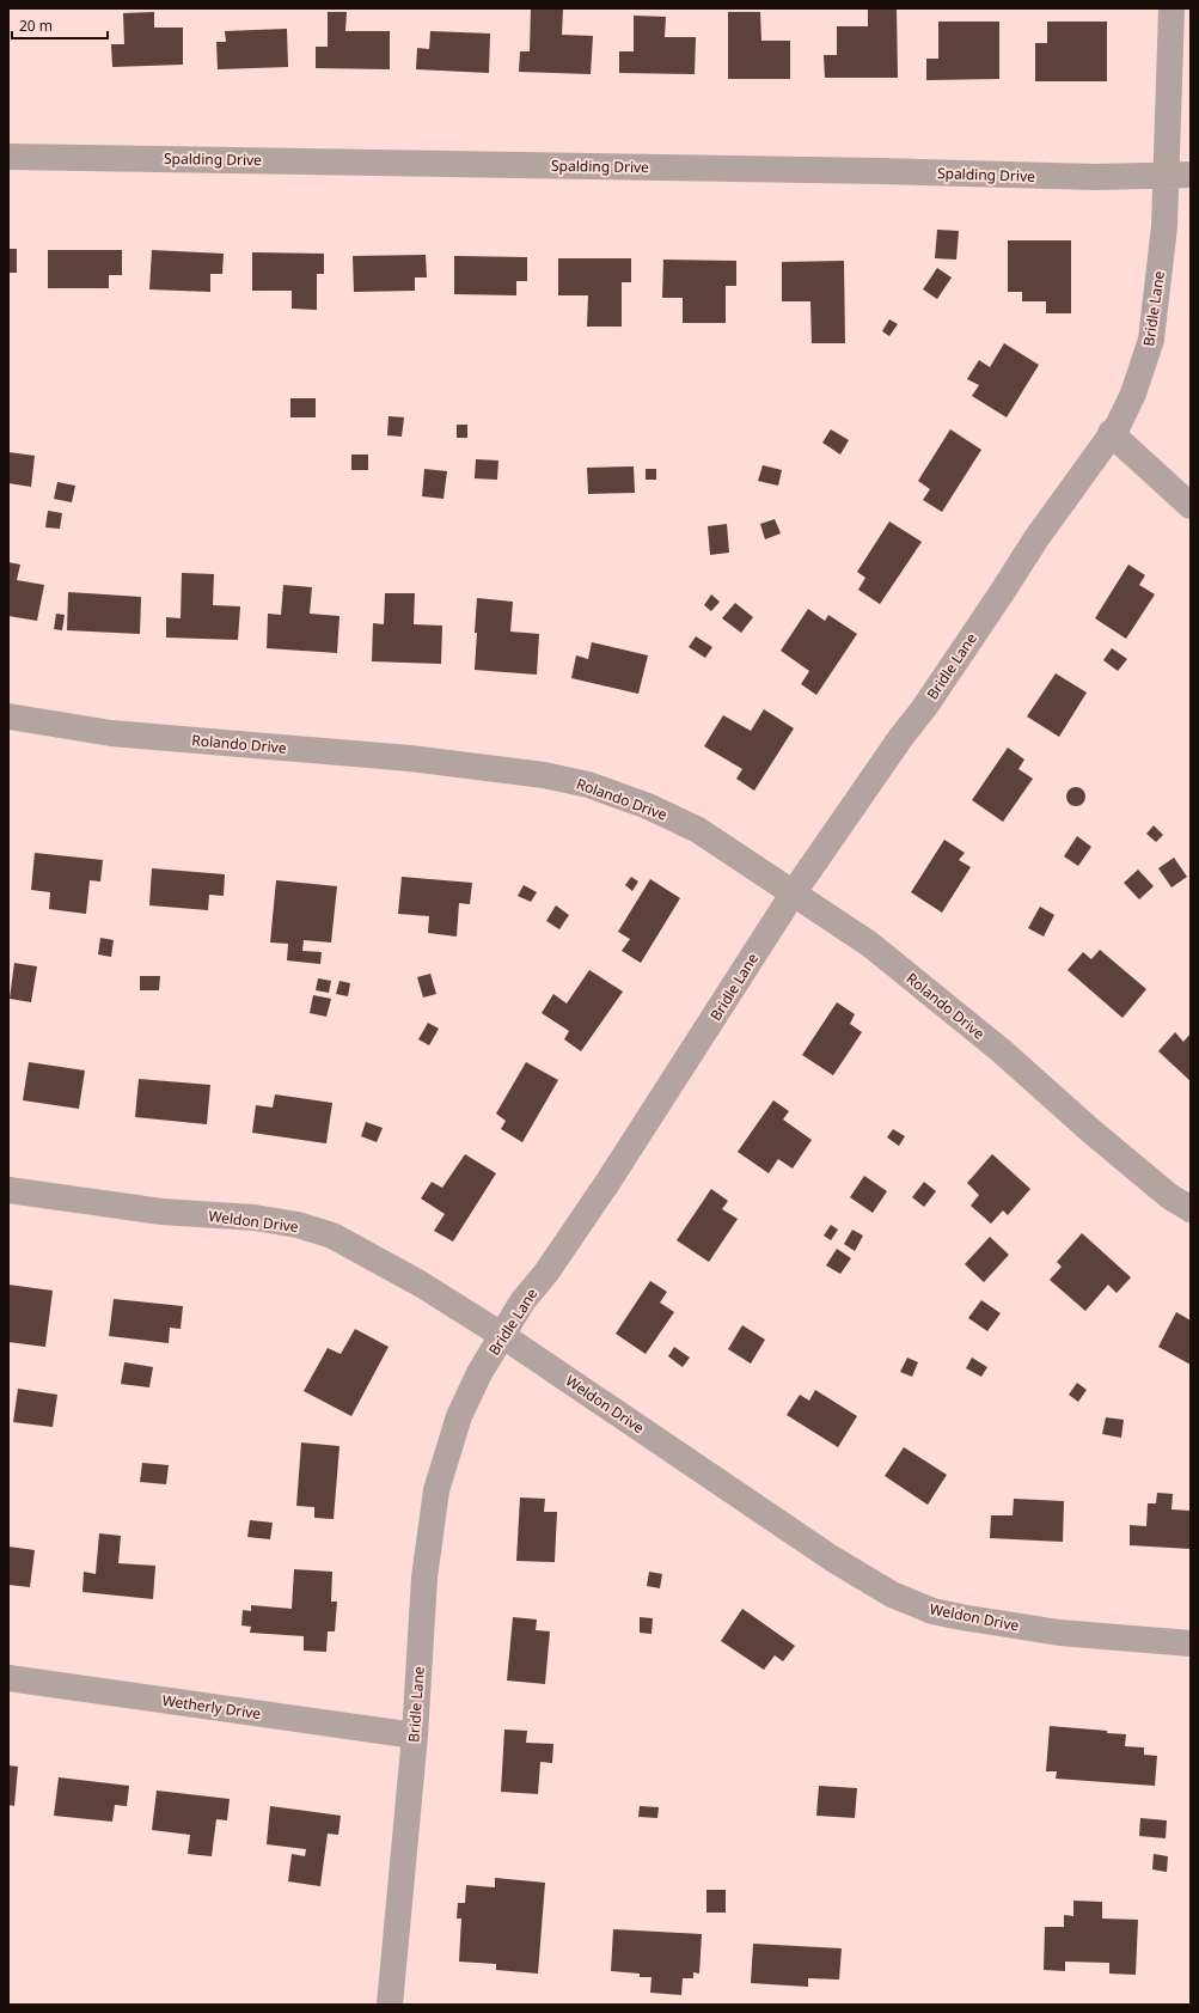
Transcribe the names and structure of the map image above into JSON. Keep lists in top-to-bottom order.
{
  "streets": {
    "street": [
      "Spalding Drive",
      "Bridle Lane",
      "Rolando Drive",
      "Weldon Drive",
      "Wetherly Drive"
    ]
  },
  "crossings": [
    ["Spalding Drive", "Bridle Lane"],
    ["Bridle Lane", "Rolando Drive"],
    ["Bridle Lane", "Weldon Drive"],
    ["Bridle Lane", "Wetherly Drive"]
  ],
  "scale_bar": "20 m"
}
